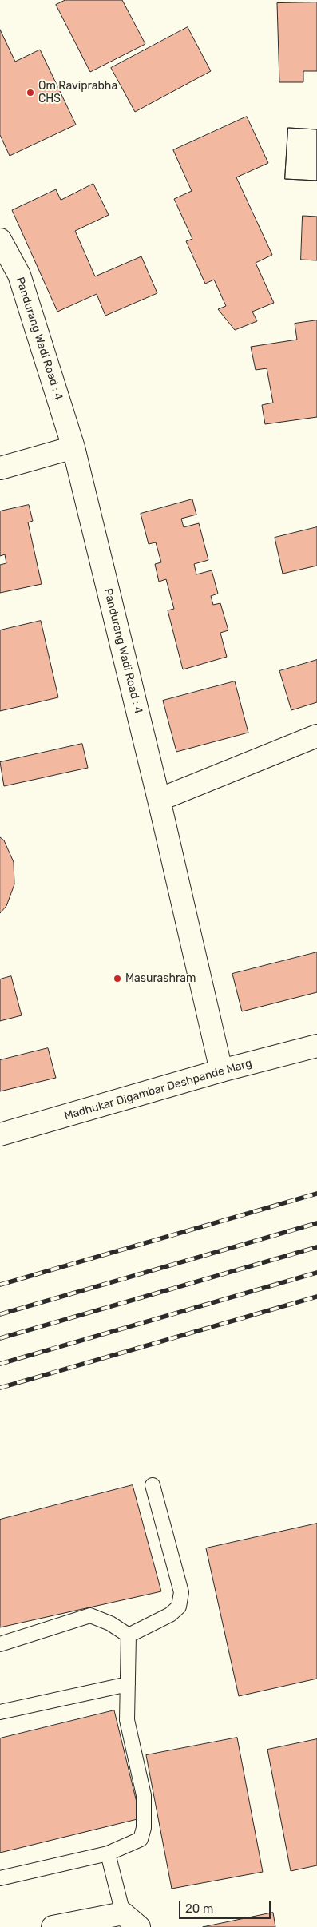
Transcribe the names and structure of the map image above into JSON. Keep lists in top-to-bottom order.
{
  "streets": {
    "street": ["Pandurang Wadi Road : 4", "Madhukar Digambar Deshpande Marg"]
  },
  "crossings": [
    ["Pandurang Wadi Road : 4", "Madhukar Digambar Deshpande Marg"]
  ],
  "places": ["Om Raviprabha CHS", "Masurashram"],
  "scale_bar": "20 m"
}
